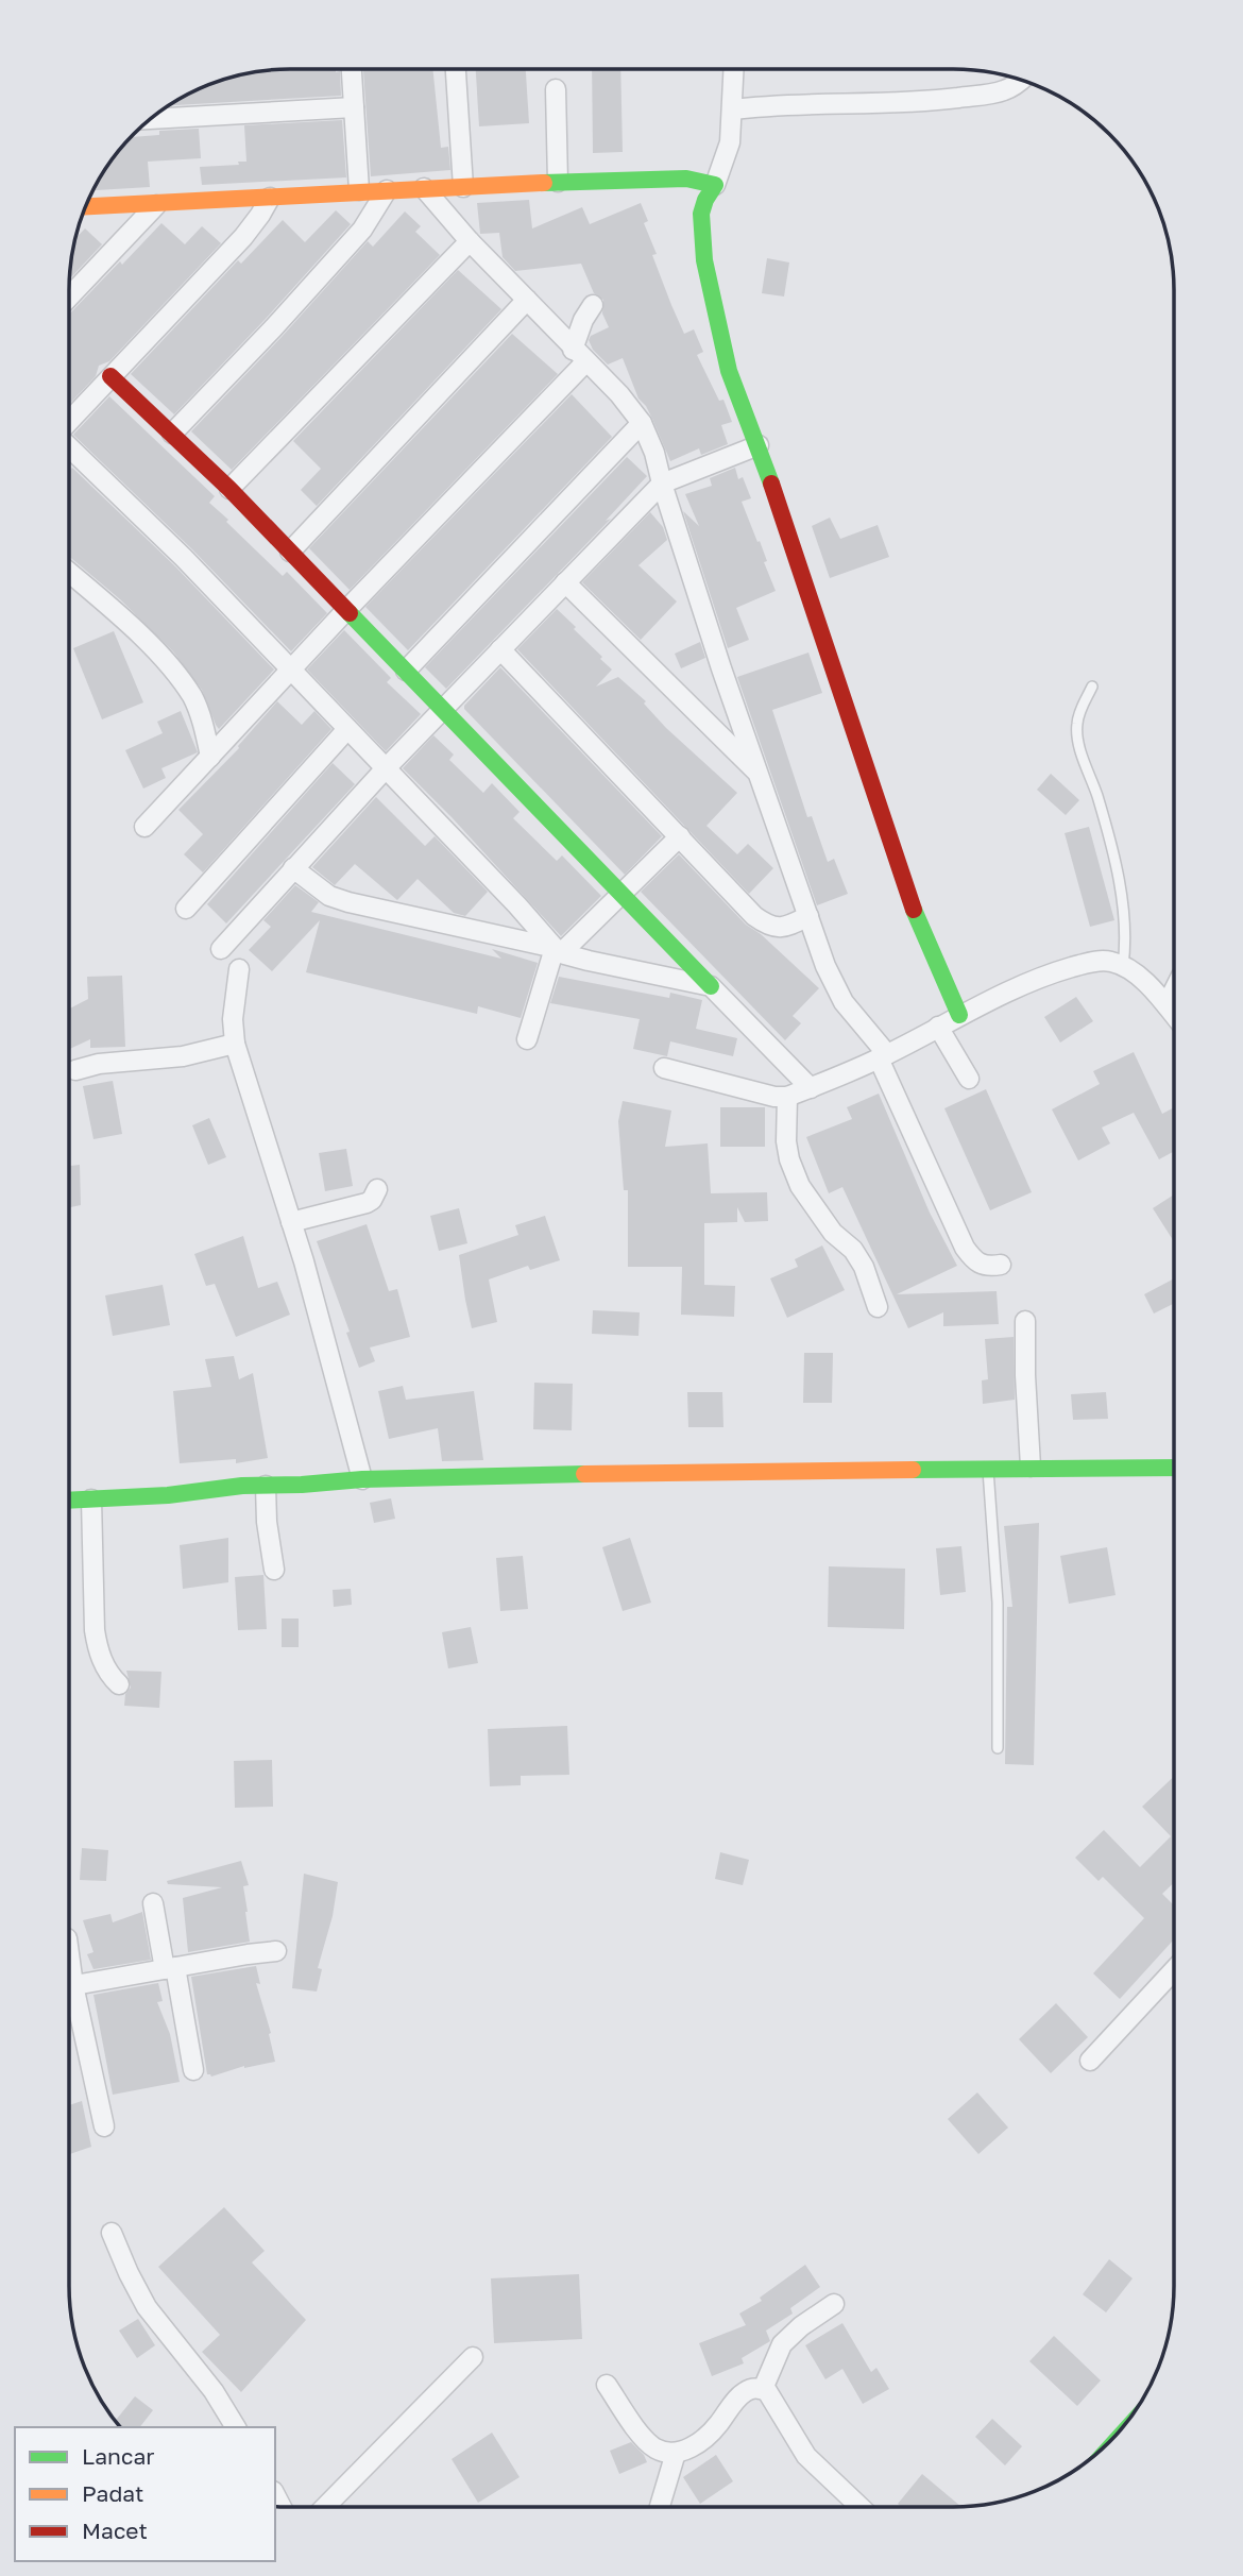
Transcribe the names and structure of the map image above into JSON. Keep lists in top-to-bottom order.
{
  "legend": ["Lancar", "Padat", "Macet"]
}
